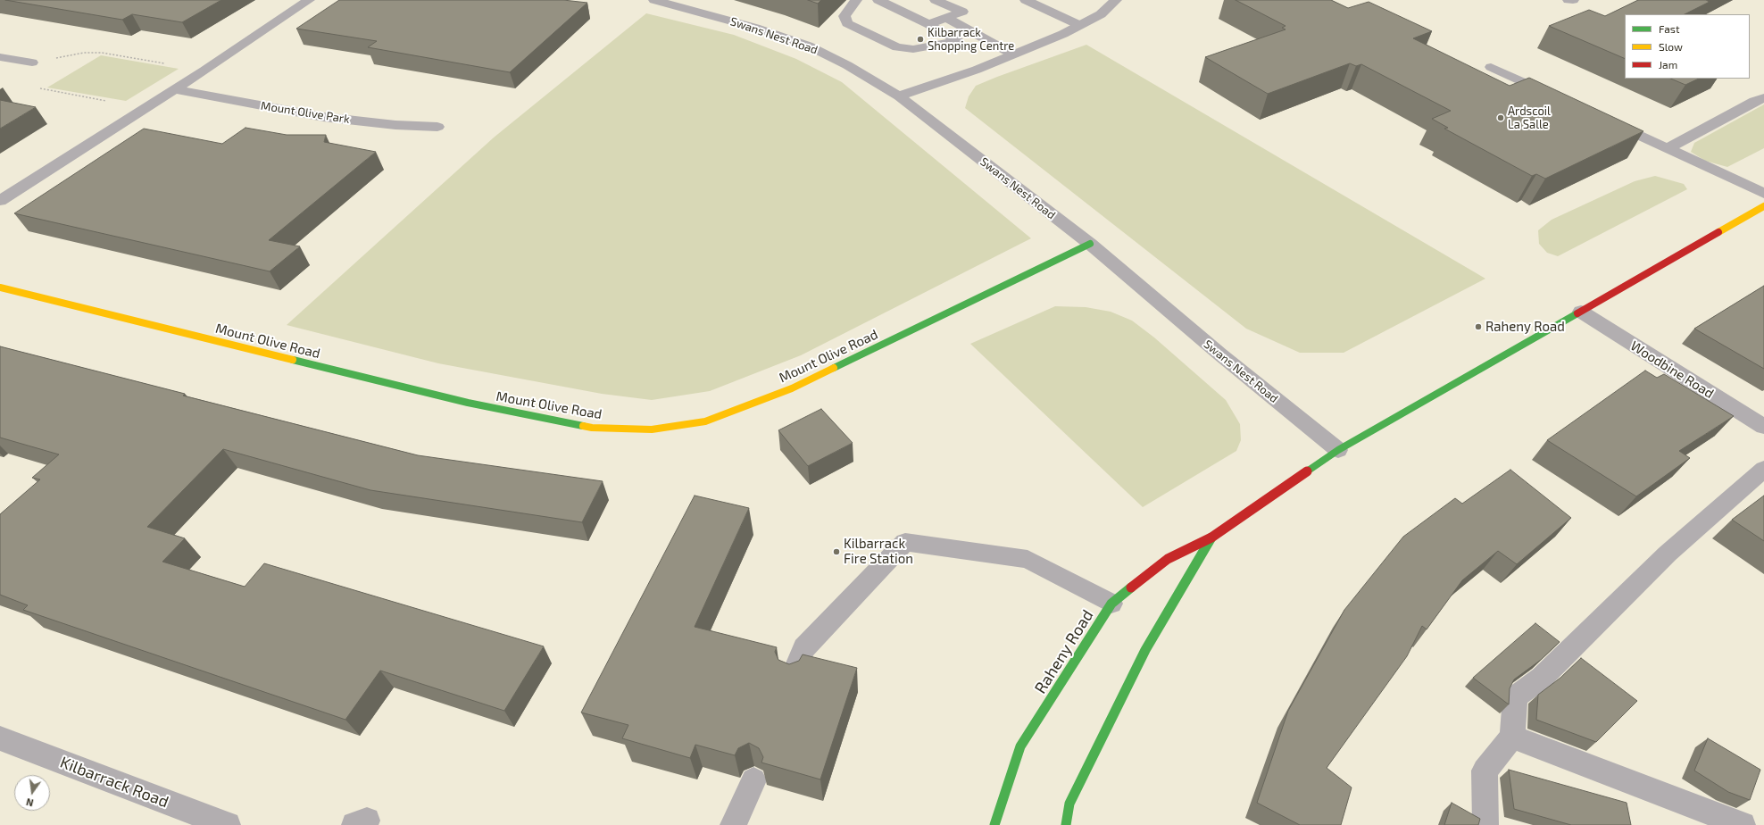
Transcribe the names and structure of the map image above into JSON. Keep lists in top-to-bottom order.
{
  "streets": {
    "main road": ["Mount Olive Road", "Raheny Road"],
    "street": [
      "Swans Nest Road",
      "Mount Olive Park",
      "Woodbine Road",
      "Kilbarrack Road"
    ]
  },
  "crossings": [
    ["Swans Nest Road", "Mount Olive Road"],
    ["Swans Nest Road", "Raheny Road"],
    ["Woodbine Road", "Raheny Road"]
  ],
  "places": [
    "Kilbarrack Shopping Centre",
    "Ardscoil La Salle",
    "Raheny Road",
    "Kilbarrack Fire Station"
  ],
  "legend": ["Fast", "Slow", "Jam"],
  "north": "bottom"
}
